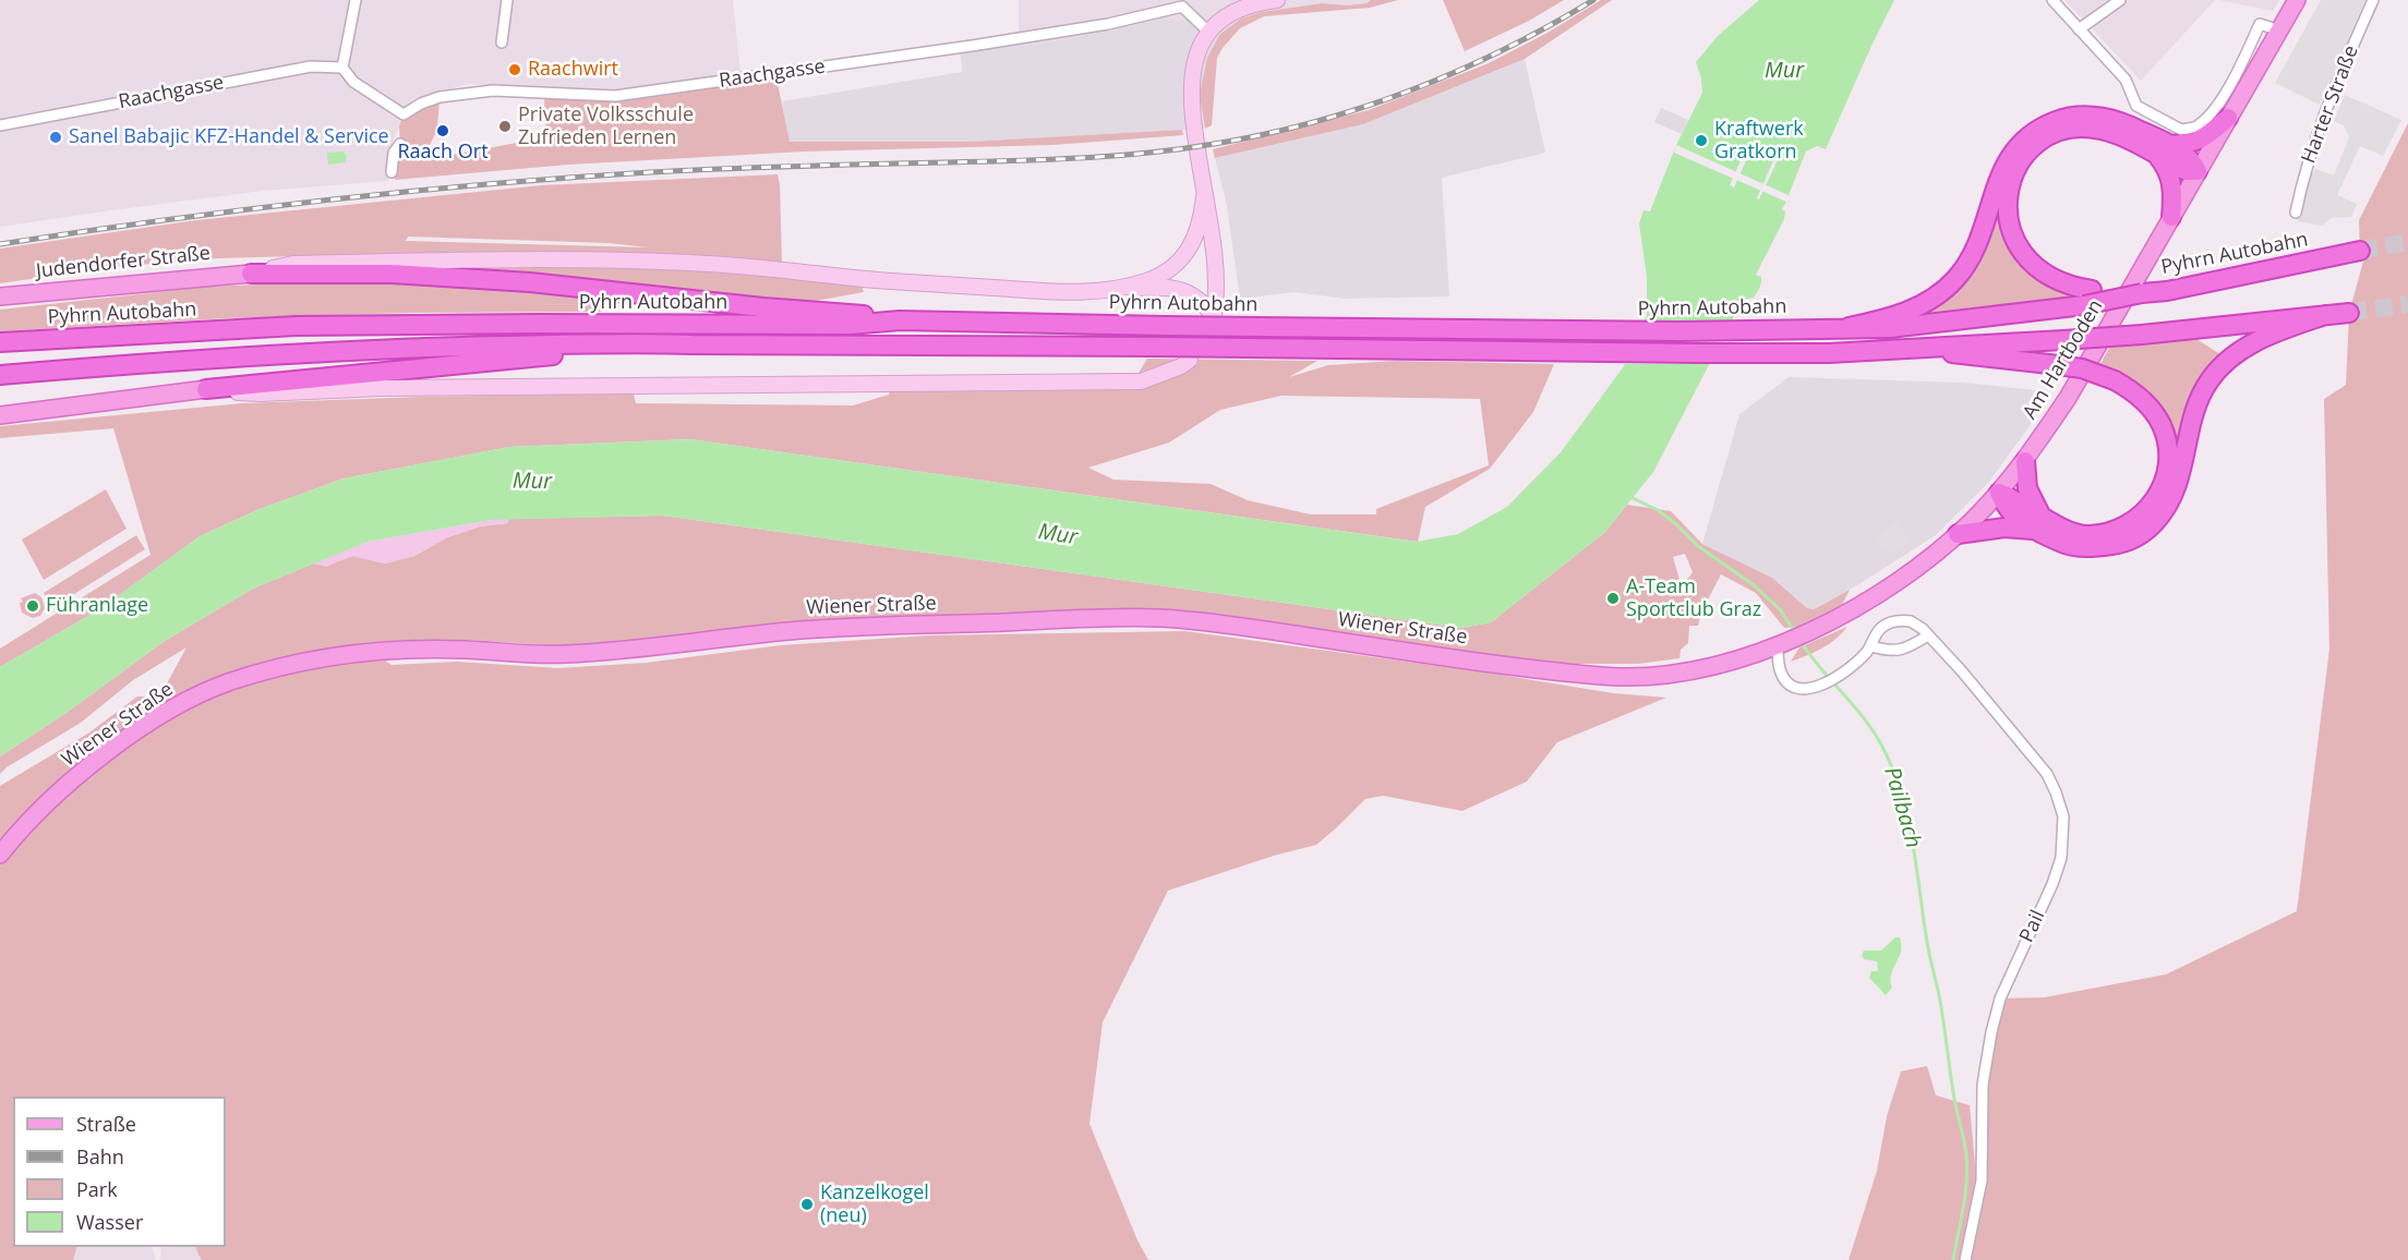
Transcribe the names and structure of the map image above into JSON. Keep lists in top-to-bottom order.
{
  "streets": {
    "highway": ["Pyhrn Autobahn"],
    "main road": ["Judendorfer Straße", "Am Hartboden", "Wiener Straße"],
    "street": ["Raachgasse", "Harter Straße", "Pail"]
  },
  "crossings": [
    ["Am Hartboden", "Wiener Straße"],
    ["Am Hartboden", "Pail"],
    ["Wiener Straße", "Pail"]
  ],
  "water": ["Mur", "Pailbach"],
  "places": [
    "Raachwirt",
    "Private Volksschule Zufrieden Lernen",
    "Raach Ort",
    "Sanel Babajic KFZ-Handel & Service",
    "Kraftwerk Gratkorn",
    "A-Team Sportclub Graz",
    "Führanlage",
    "Kanzelkogel (neu)"
  ],
  "legend": [
    "Straße",
    "Bahn",
    "Park",
    "Wasser"
  ]
}
